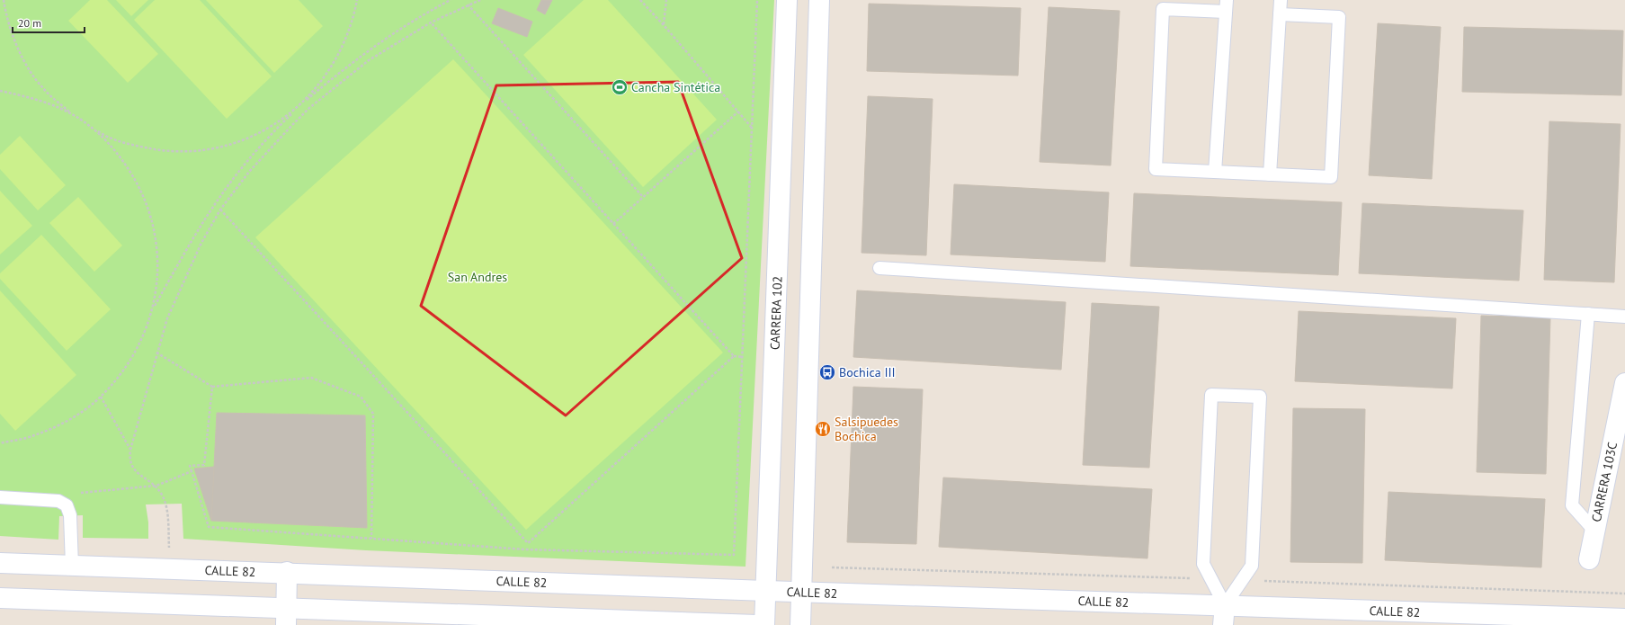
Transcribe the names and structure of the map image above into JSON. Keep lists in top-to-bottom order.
{
  "streets": {
    "street": ["CARRERA 102", "CARRERA 103C", "CALLE 82"]
  },
  "crossings": [
    ["CARRERA 102", "CALLE 82"]
  ],
  "parks": ["San Andres"],
  "places": {
    "sports": ["Cancha Sintética"],
    "bus stop": ["Bochica III"],
    "restaurant": ["Salsipuedes Bochica"]
  },
  "scale_bar": "20 m"
}
